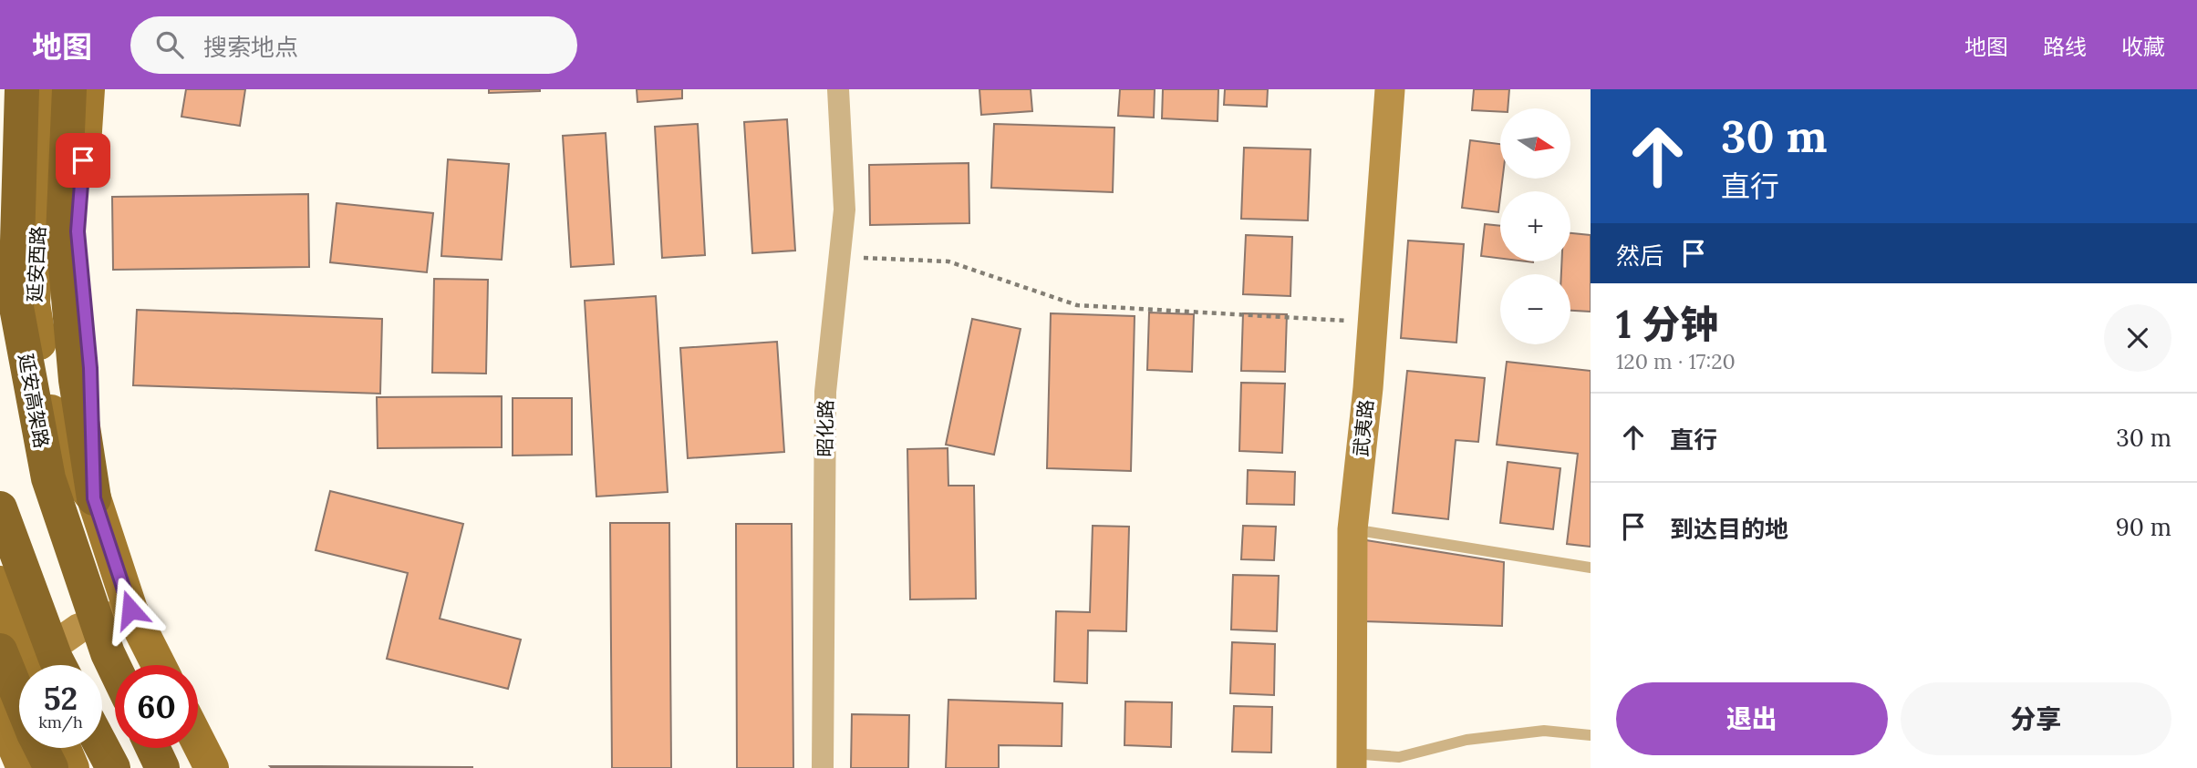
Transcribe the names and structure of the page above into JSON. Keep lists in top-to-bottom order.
{
  "streets": {
    "highway": ["延安高架路"],
    "main road": ["延安西路"],
    "street": ["昭化路", "武夷路"]
  },
  "north": "right",
  "page": {
    "header": "地图",
    "search": "搜索地点",
    "nav": ["地图", "路线", "收藏"],
    "turn": ["30 m", "直行"],
    "map_buttons": ["+", "−"],
    "then": "然后",
    "heading": ["1 分钟", "120 m · 17:20"],
    "list": [
      {
        "name": "直行",
        "value": "30 m"
      },
      {
        "name": "到达目的地",
        "value": "90 m"
      }
    ],
    "speed": "52 km/h",
    "limit": "60",
    "buttons": ["退出", "分享"]
  }
}
